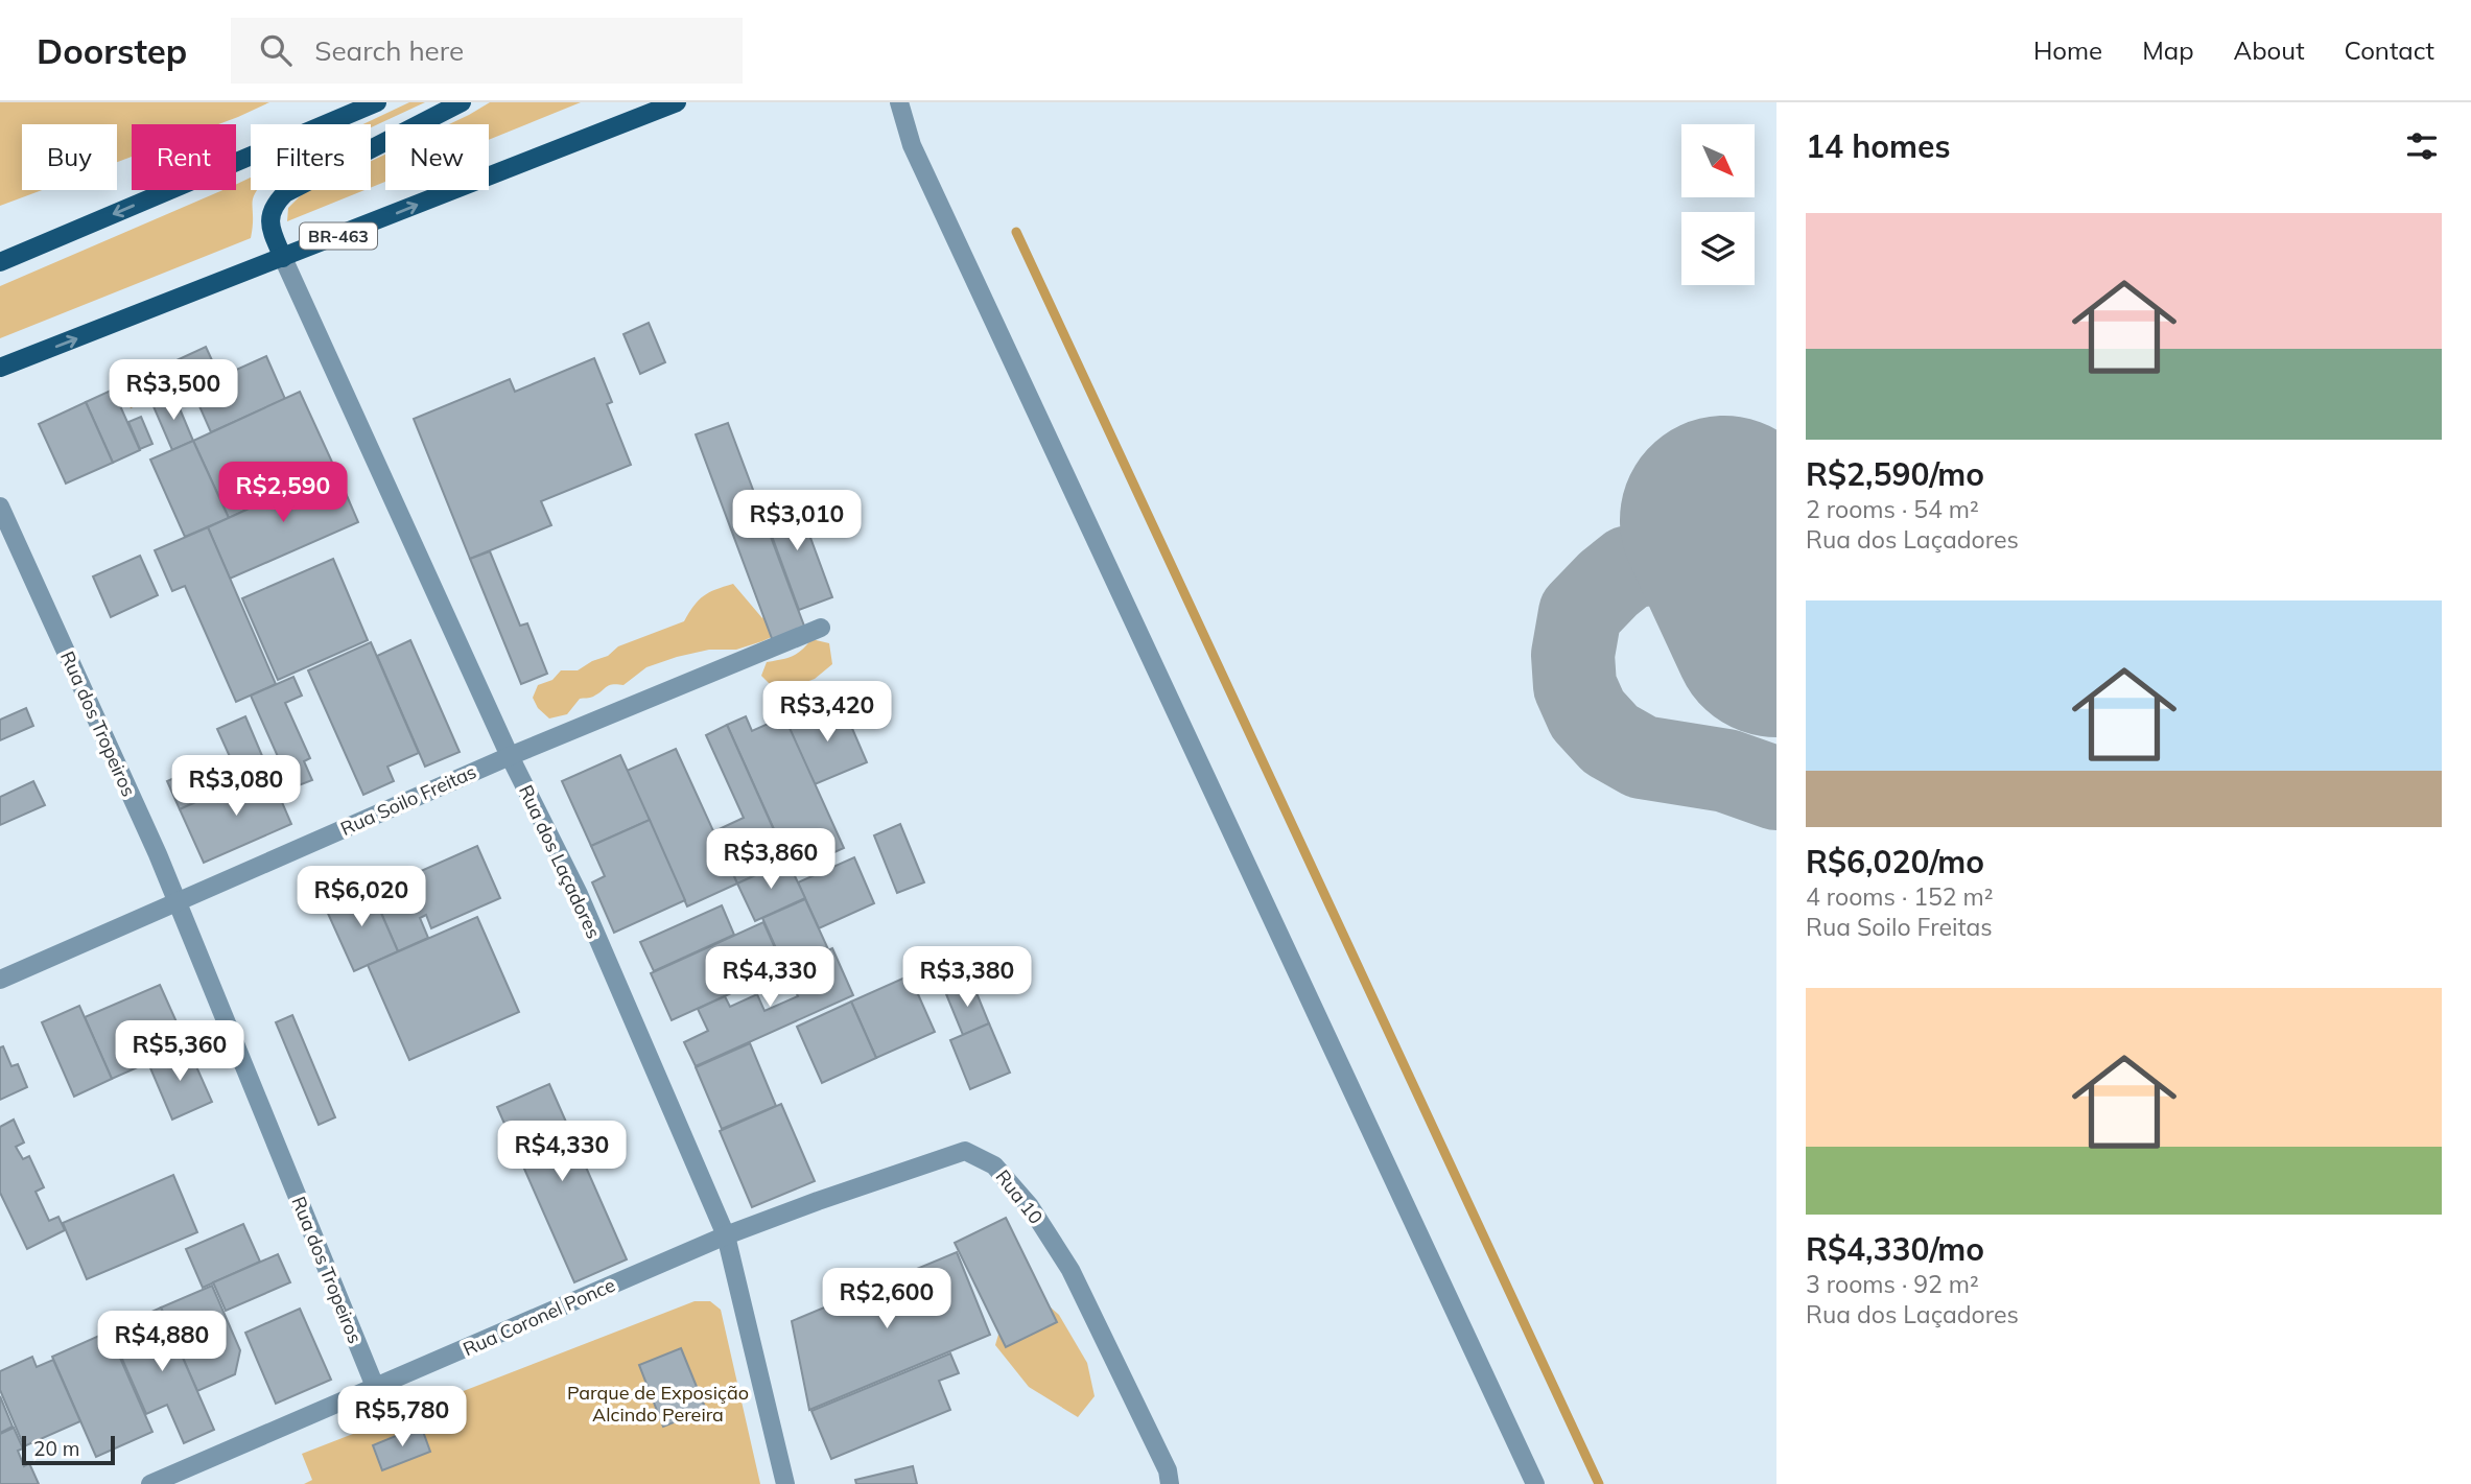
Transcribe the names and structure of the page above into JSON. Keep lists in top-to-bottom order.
{
  "streets": {
    "main road": ["BR-463"],
    "street": [
      "Rua dos Tropeiros",
      "Rua Soilo Freitas",
      "Rua dos Laçadores",
      "Rua 10",
      "Rua Coronel Ponce"
    ]
  },
  "crossings": [
    ["BR-463", "Rua dos Laçadores"],
    ["Rua dos Tropeiros", "Rua Soilo Freitas"],
    ["Rua dos Tropeiros", "Rua Coronel Ponce"],
    ["Rua Soilo Freitas", "Rua dos Laçadores"],
    ["Rua dos Laçadores", "Rua 10"],
    ["Rua dos Laçadores", "Rua Coronel Ponce"],
    ["Rua 10", "Rua Coronel Ponce"]
  ],
  "parks": ["Parque de Exposição Alcindo Pereira"],
  "scale_bar": "20 m",
  "north": "bottom right",
  "page": {
    "header": "Doorstep",
    "search": "Search here",
    "nav": [
      "Home",
      "Map",
      "About",
      "Contact"
    ],
    "heading": "14 homes",
    "chip": [
      "Buy",
      "Rent",
      "Filters",
      "New"
    ],
    "list": [
      {
        "name": "R$2,590/mo",
        "note": "2 rooms · 54 m² · Rua dos Laçadores"
      },
      {
        "name": "R$6,020/mo",
        "note": "4 rooms · 152 m² · Rua Soilo Freitas"
      },
      {
        "name": "R$4,330/mo",
        "note": "3 rooms · 92 m² · Rua dos Laçadores"
      }
    ],
    "price": [
      "R$3,500",
      "R$2,590",
      "R$3,010",
      "R$3,420",
      "R$3,080",
      "R$3,860",
      "R$6,020",
      "R$4,330",
      "R$3,380",
      "R$5,360",
      "R$4,330",
      "R$2,600",
      "R$4,880",
      "R$5,780"
    ],
    "scale": "20 m"
  }
}
